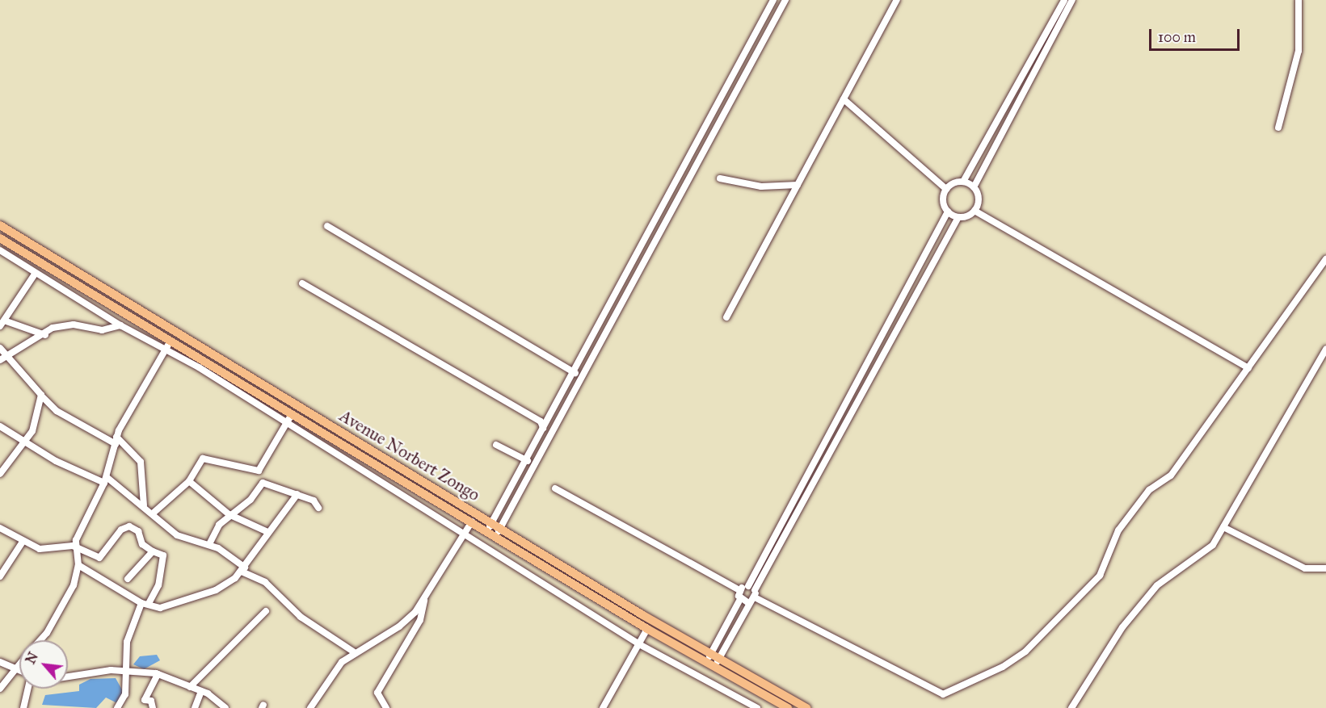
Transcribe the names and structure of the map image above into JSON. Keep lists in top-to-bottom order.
{
  "streets": {
    "main road": ["Avenue Norbert Zongo"]
  },
  "scale_bar": "100 m",
  "north": "top left"
}
